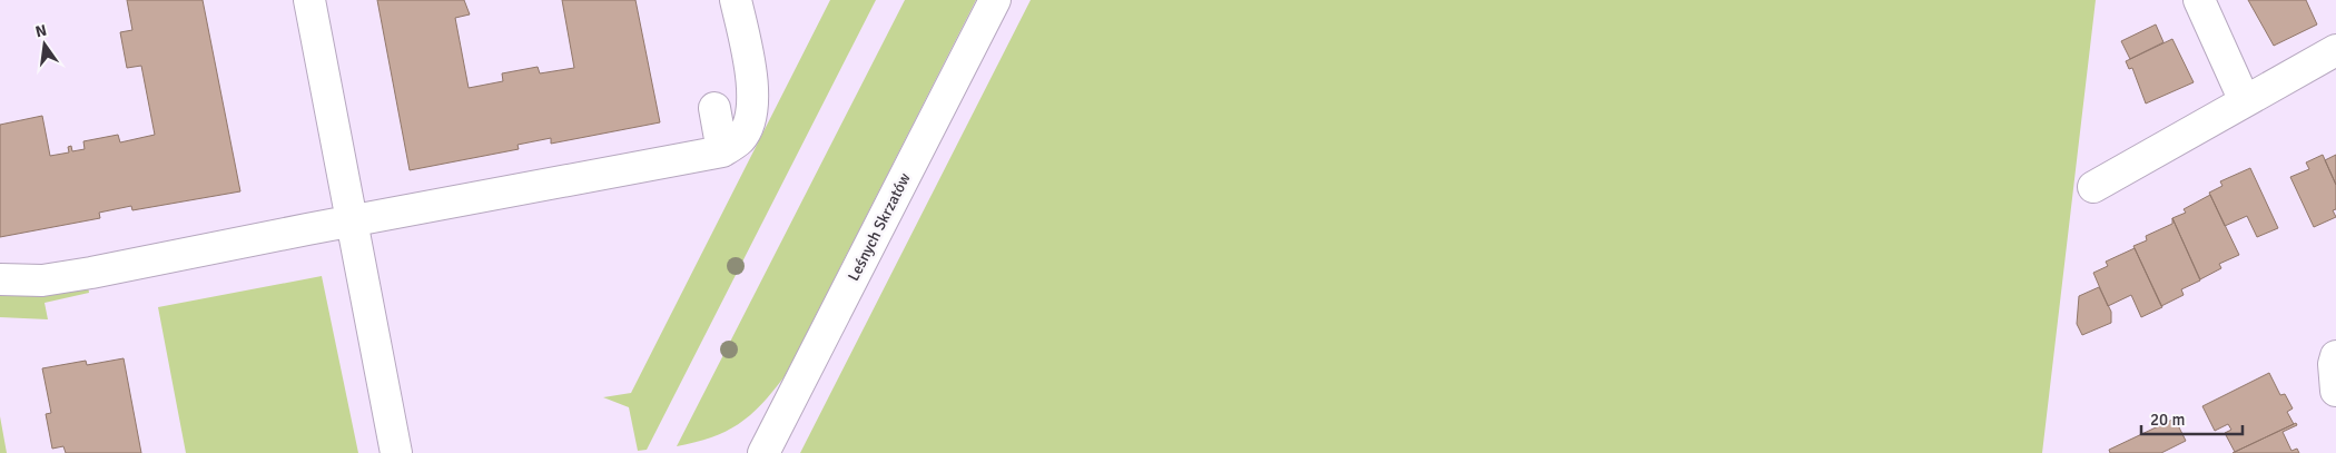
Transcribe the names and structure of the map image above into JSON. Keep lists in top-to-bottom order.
{
  "streets": {
    "street": ["Leśnych Skrzatów"]
  },
  "scale_bar": "20 m",
  "north": "top"
}
